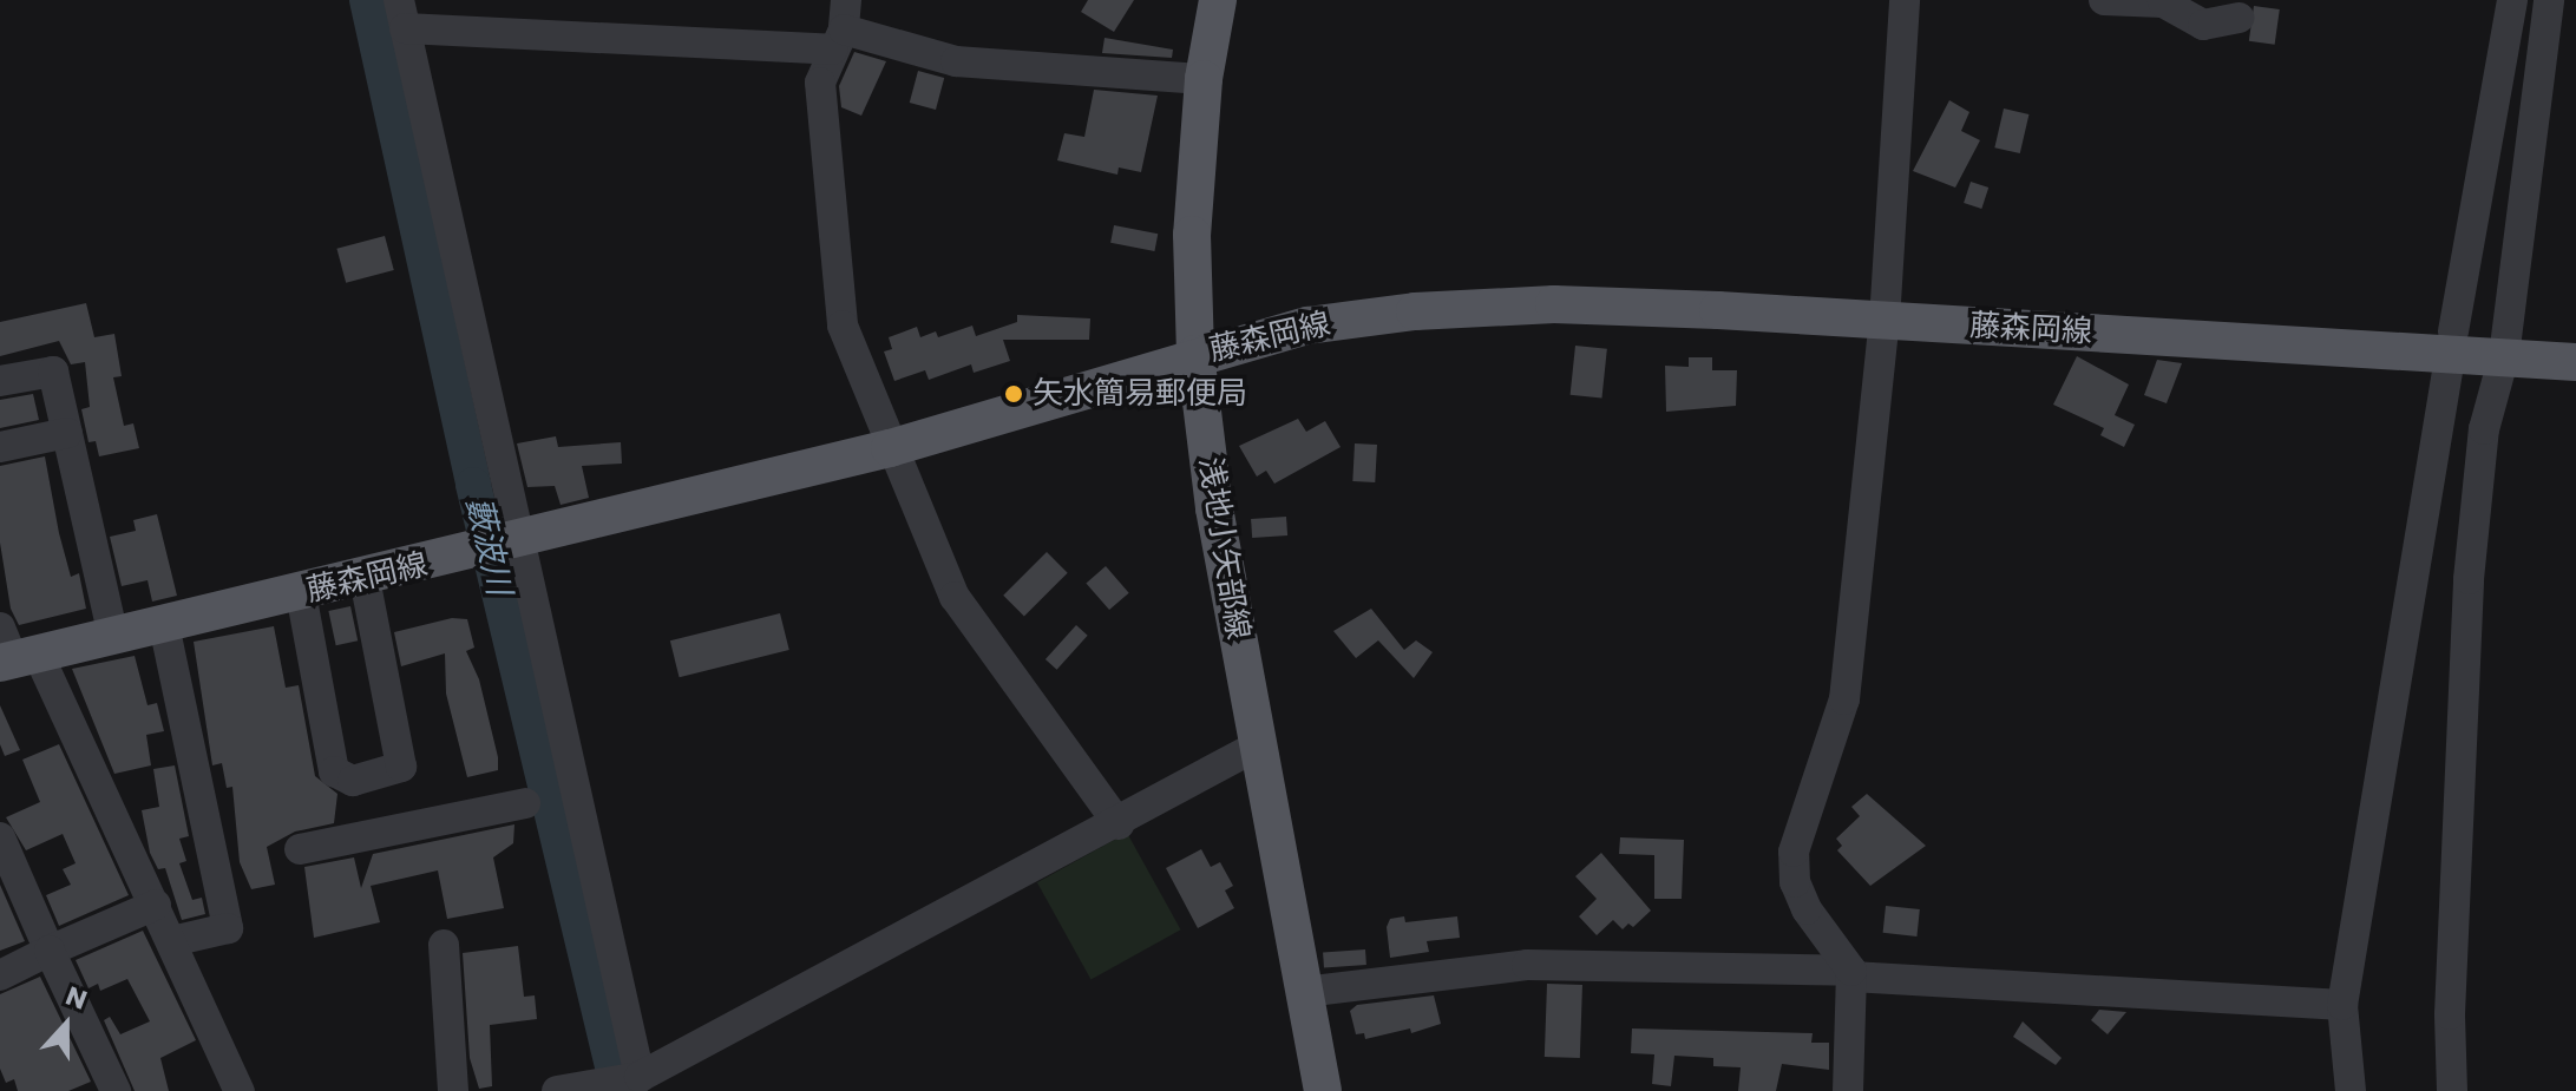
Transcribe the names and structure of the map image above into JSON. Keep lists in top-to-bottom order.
{
  "streets": {
    "main road": ["藤森岡線", "浅地小矢部線"]
  },
  "crossings": [
    ["藤森岡線", "浅地小矢部線"]
  ],
  "water": ["藪波川"],
  "places": ["矢水簡易郵便局"],
  "north": "top"
}
